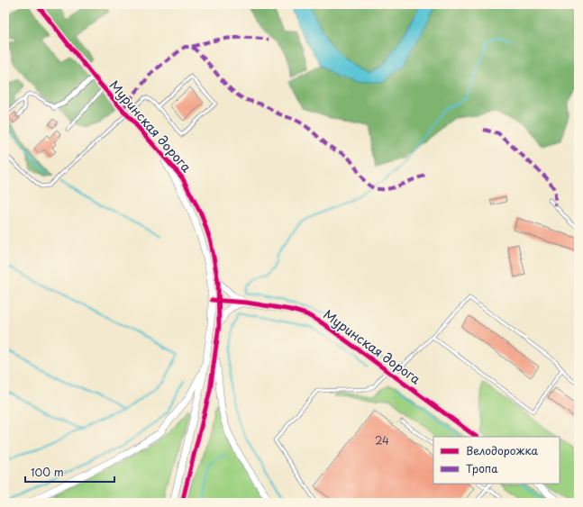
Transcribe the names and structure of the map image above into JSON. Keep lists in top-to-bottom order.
{
  "streets": {
    "street": ["Муринская дорога"]
  },
  "house_numbers": ["24"],
  "legend": ["Велодорожка", "Тропа"],
  "scale_bar": "100 m"
}
